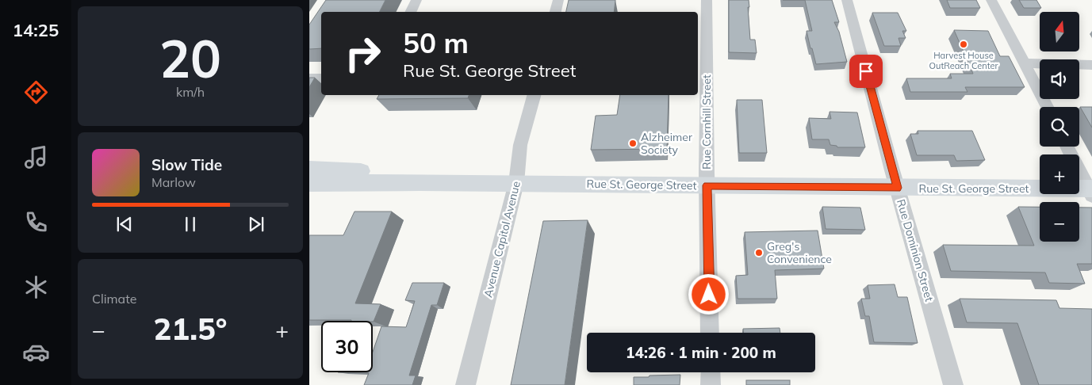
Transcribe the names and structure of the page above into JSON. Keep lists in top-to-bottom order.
{
  "streets": {
    "main road": ["Rue St. George Street"],
    "street": ["Rue Cornhill Street", "Avenue Capitol Avenue", "Rue Dominion Street"]
  },
  "crossings": [
    ["Rue Cornhill Street", "Rue St. George Street"],
    ["Rue St. George Street", "Avenue Capitol Avenue"],
    ["Rue St. George Street", "Rue Dominion Street"]
  ],
  "places": ["Harvest House OutReach Center", "Alzheimer Society", "Greg's Convenience"],
  "north": "top",
  "page": {
    "tabs": "14:25",
    "tile": [
      ["20", "km/h"],
      "Climate"
    ],
    "map_buttons": ["+", "−"],
    "turn": ["50 m", "Rue St. George Street"],
    "song": ["Slow Tide", "Marlow"],
    "heat": ["−", "21.5°", "+"],
    "limit": "30",
    "trip": "14:26 · 1 min · 200 m"
  }
}
